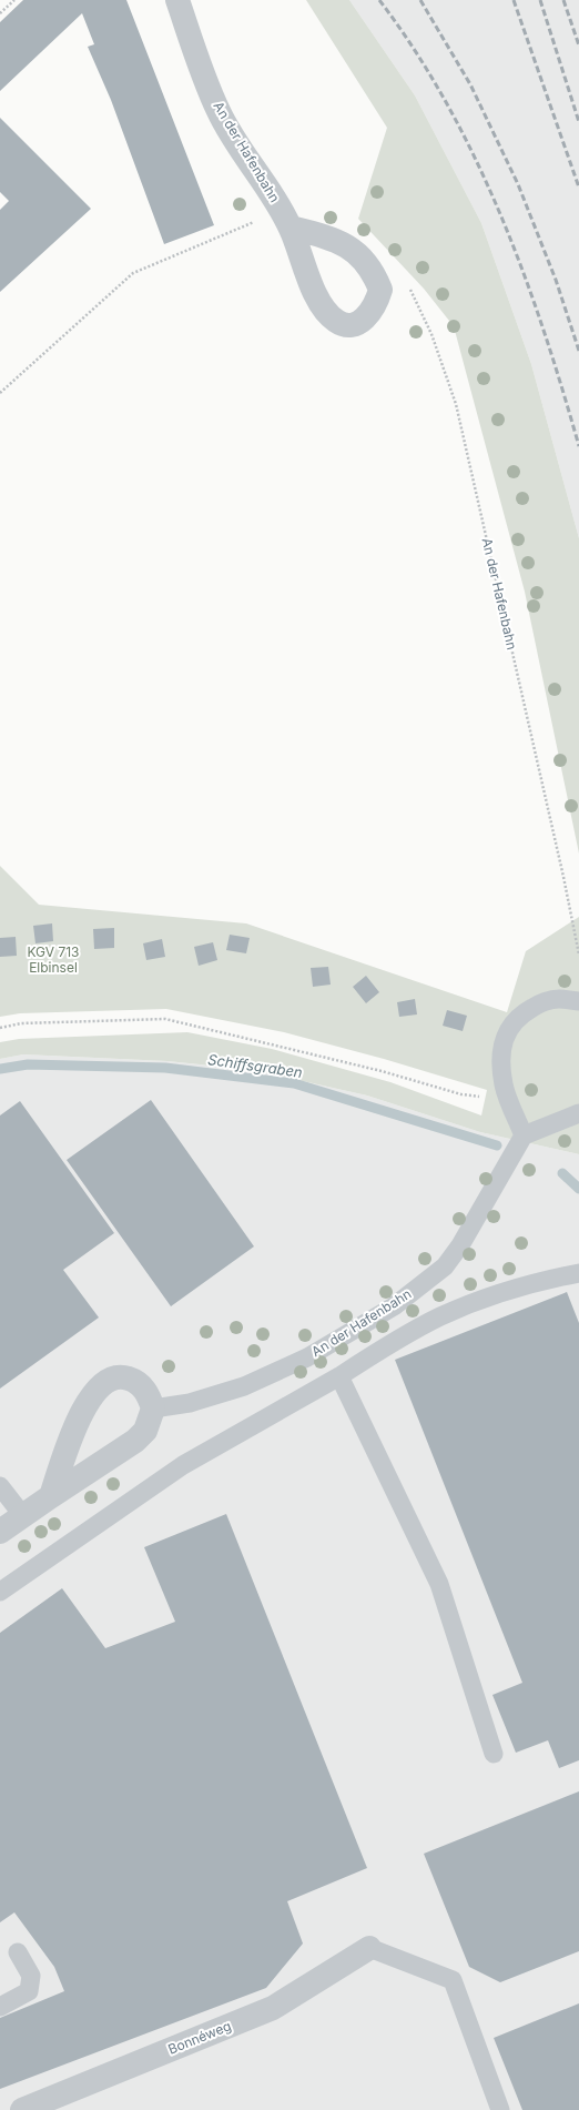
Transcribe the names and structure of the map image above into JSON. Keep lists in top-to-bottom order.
{
  "streets": {
    "street": ["An der Hafenbahn", "Bonnéweg"]
  },
  "water": ["Schiffsgraben"],
  "parks": ["KGV 713 Elbinsel"]
}
